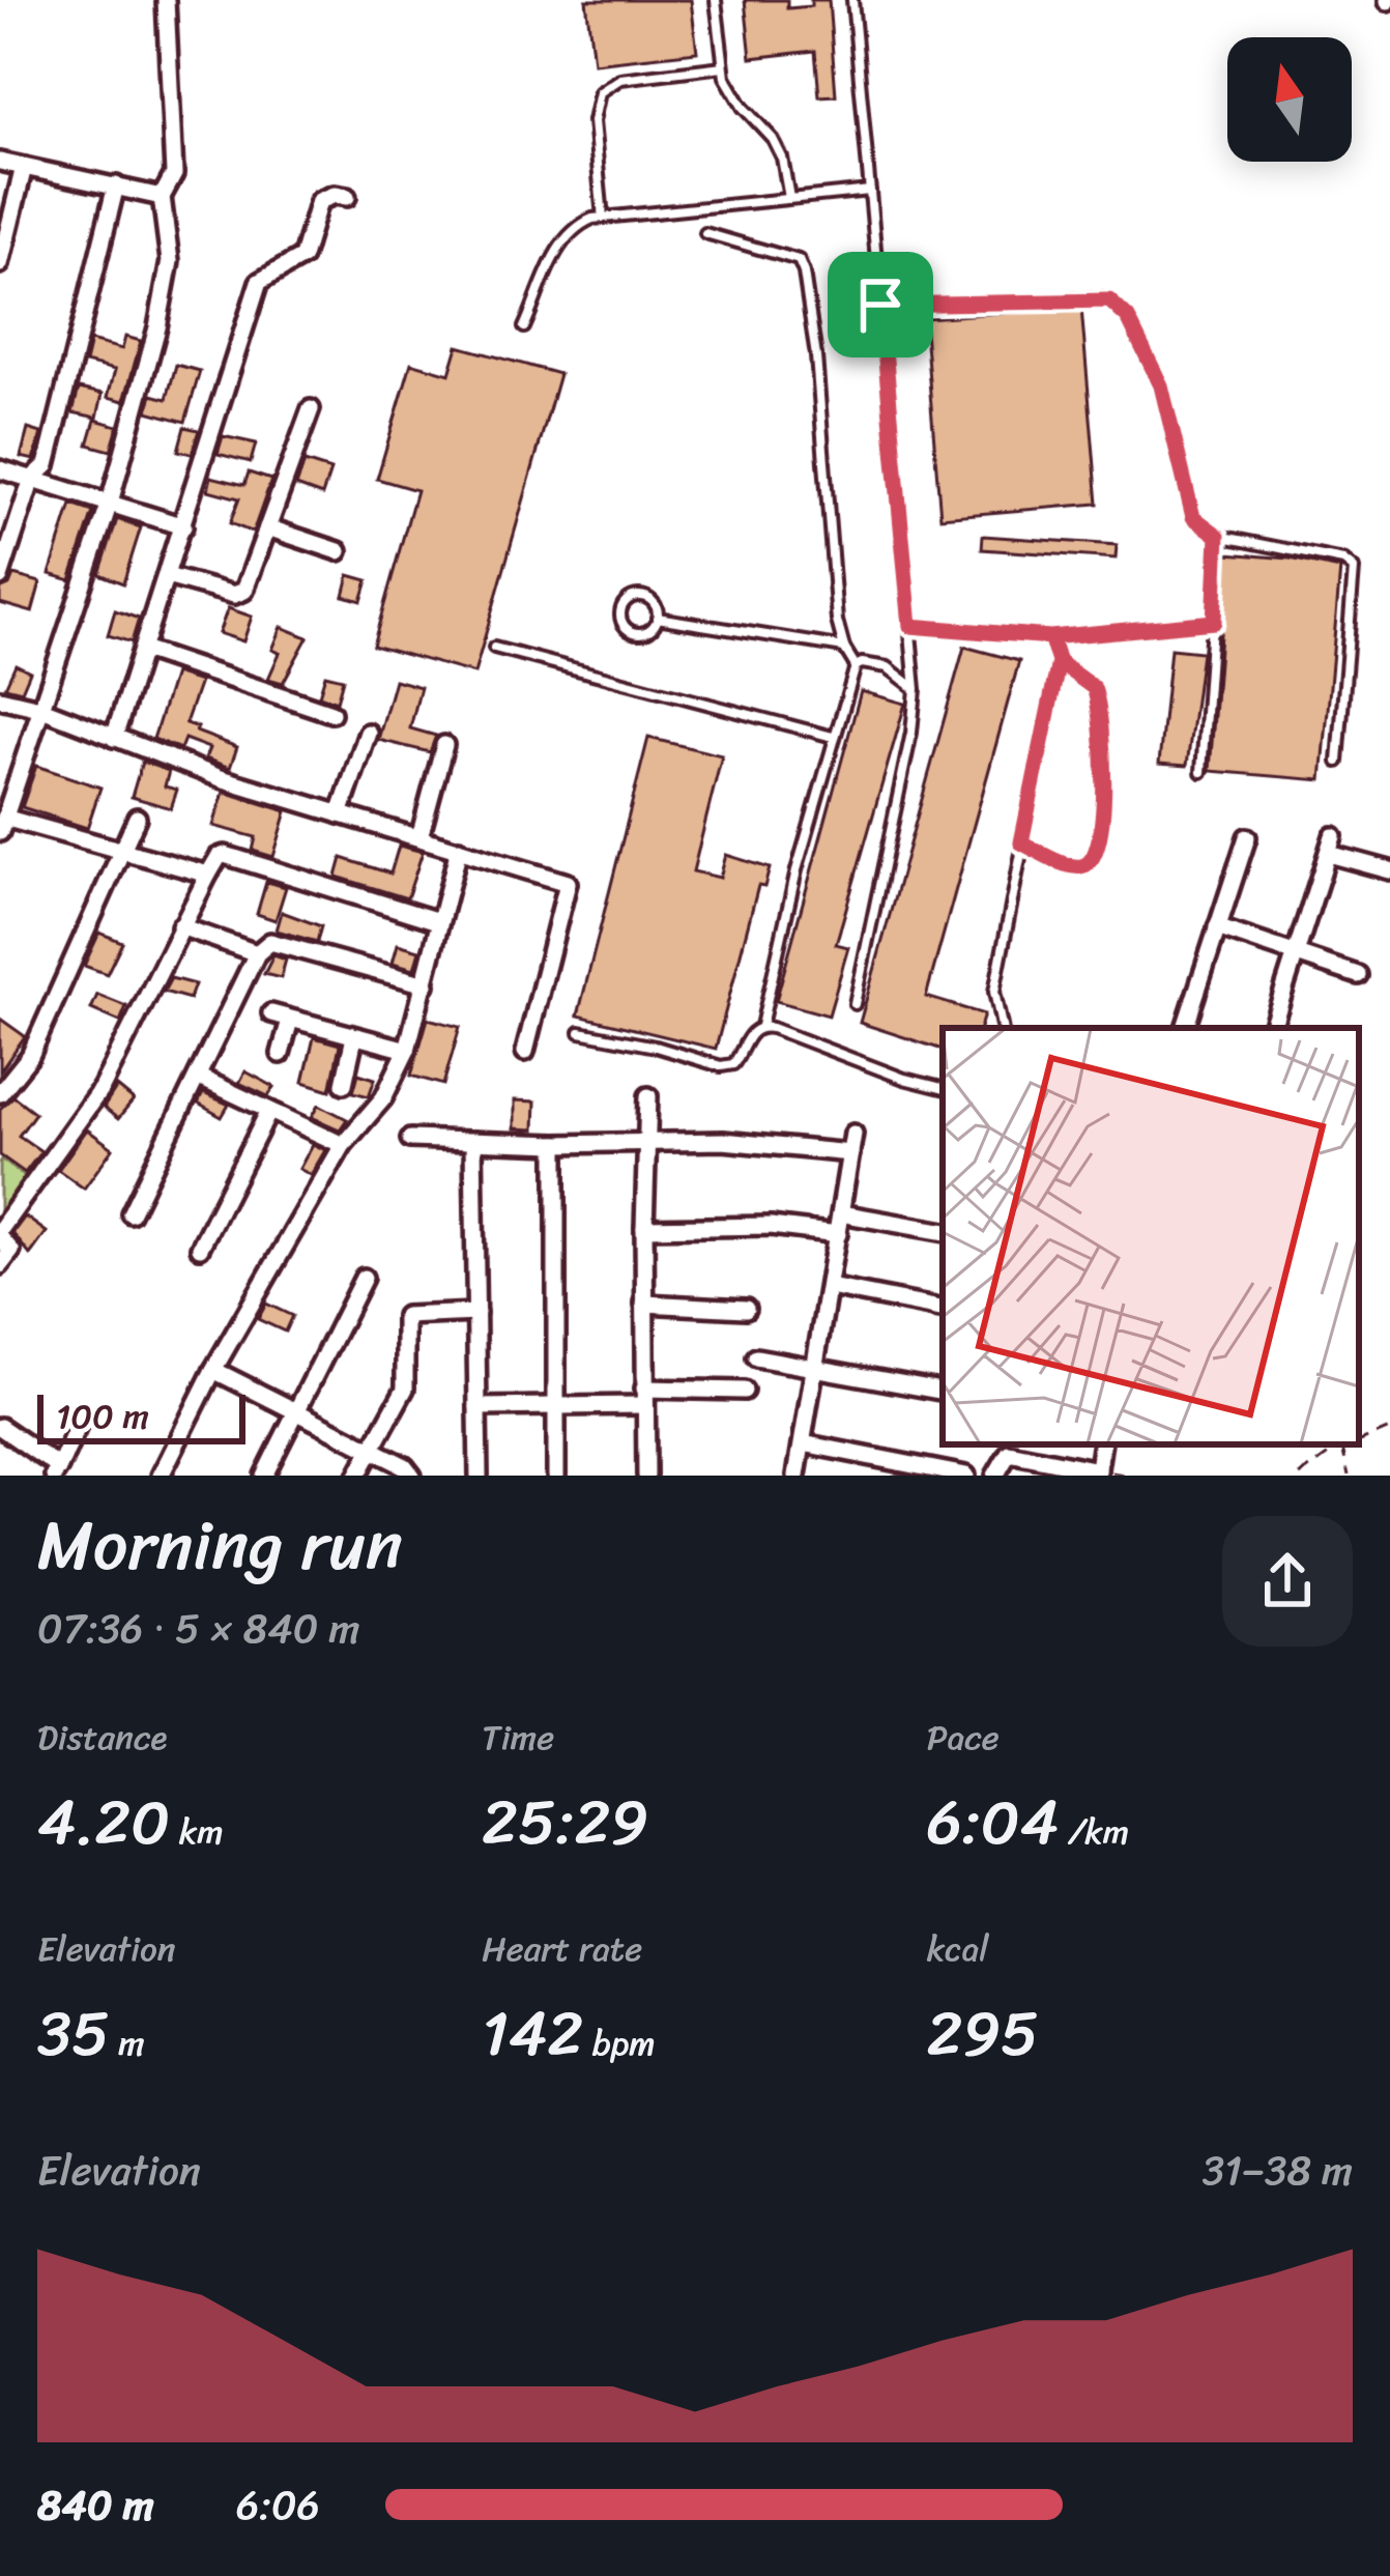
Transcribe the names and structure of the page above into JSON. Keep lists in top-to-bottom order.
{
  "scale_bar": "100 m",
  "north": "top",
  "page": {
    "scale": "100 m",
    "heading": ["Morning run", "07:36 · 5 × 840 m"],
    "stats": [
      ["Distance", "4.20 km"],
      ["Time", "25:29"],
      ["Pace", "6:04 /km"],
      ["Elevation", "35 m"],
      ["Heart rate", "142 bpm"],
      ["kcal", "295"]
    ],
    "chart": ["Elevation", "31–38 m"],
    "list": [
      {
        "name": "840 m",
        "note": "6:06"
      }
    ]
  }
}
